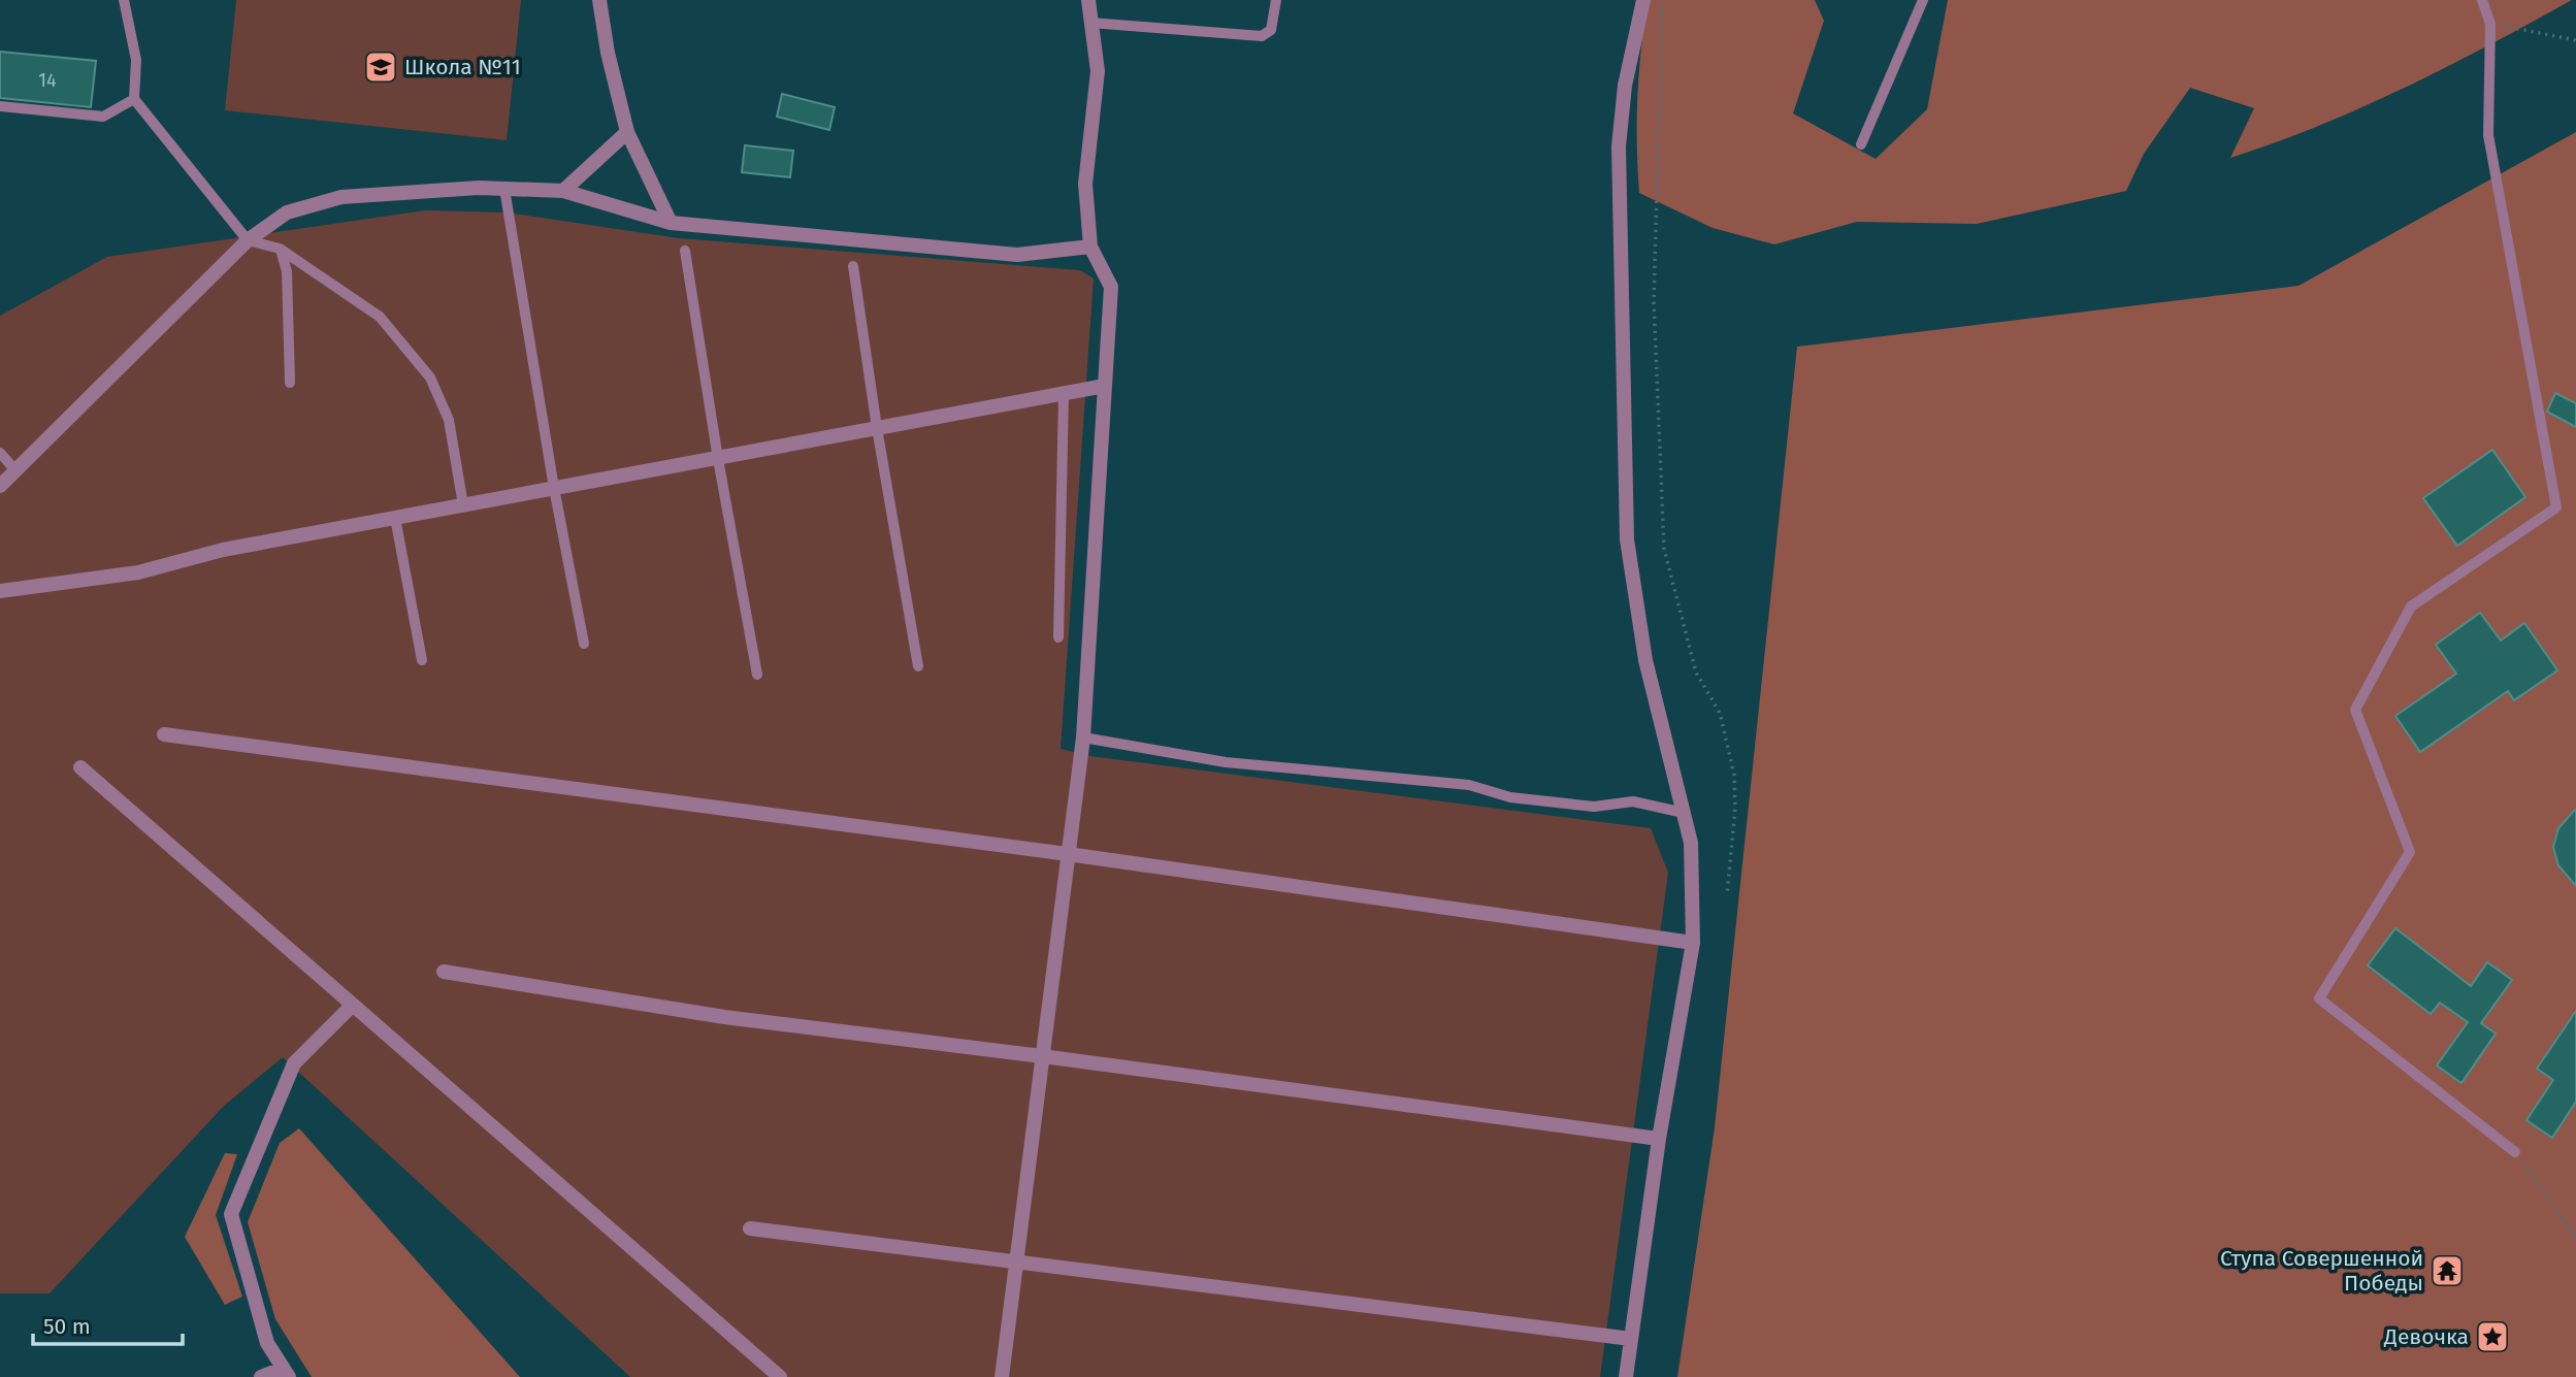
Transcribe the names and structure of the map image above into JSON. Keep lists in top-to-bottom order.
{
  "places": {
    "school or university": ["Школа №11"],
    "temple": ["Ступа Совершенной Победы"],
    "place": ["Девочка"]
  },
  "house_numbers": ["14"],
  "scale_bar": "50 m"
}
